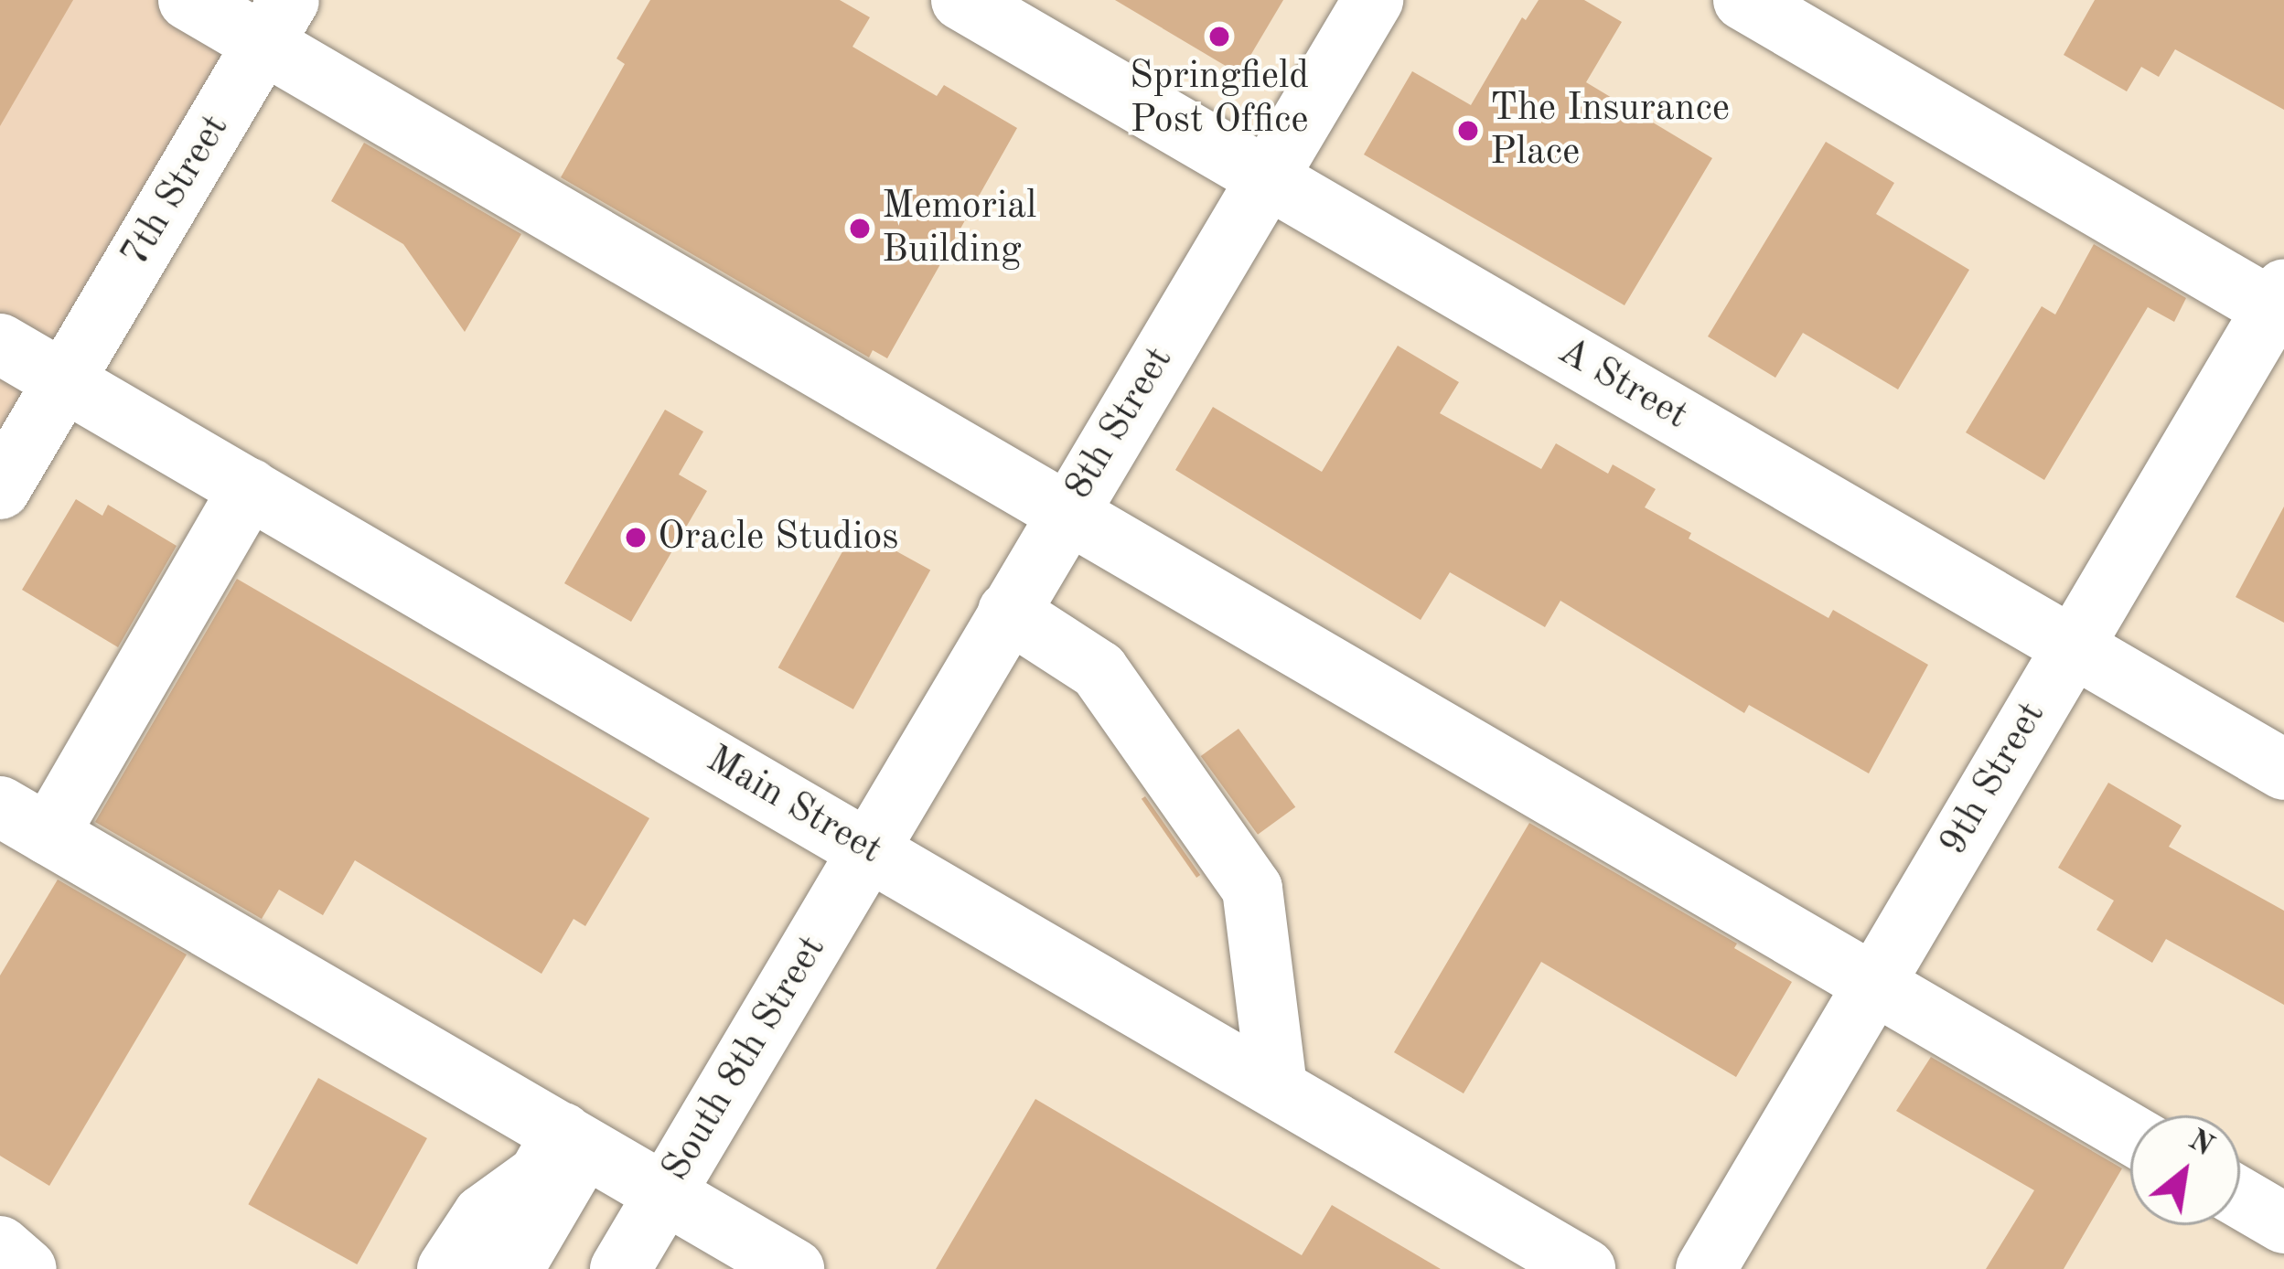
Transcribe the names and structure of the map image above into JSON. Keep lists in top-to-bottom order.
{
  "streets": {
    "street": [
      "7th Street",
      "A Street",
      "8th Street",
      "9th Street",
      "Main Street",
      "South 8th Street"
    ]
  },
  "crossings": [
    ["7th Street", "Main Street"],
    ["A Street", "8th Street"],
    ["A Street", "9th Street"],
    ["8th Street", "Main Street"],
    ["8th Street", "South 8th Street"],
    ["Main Street", "South 8th Street"]
  ],
  "places": [
    "Springfield Post Office",
    "The Insurance Place",
    "Memorial Building",
    "Oracle Studios"
  ],
  "north": "top right"
}
